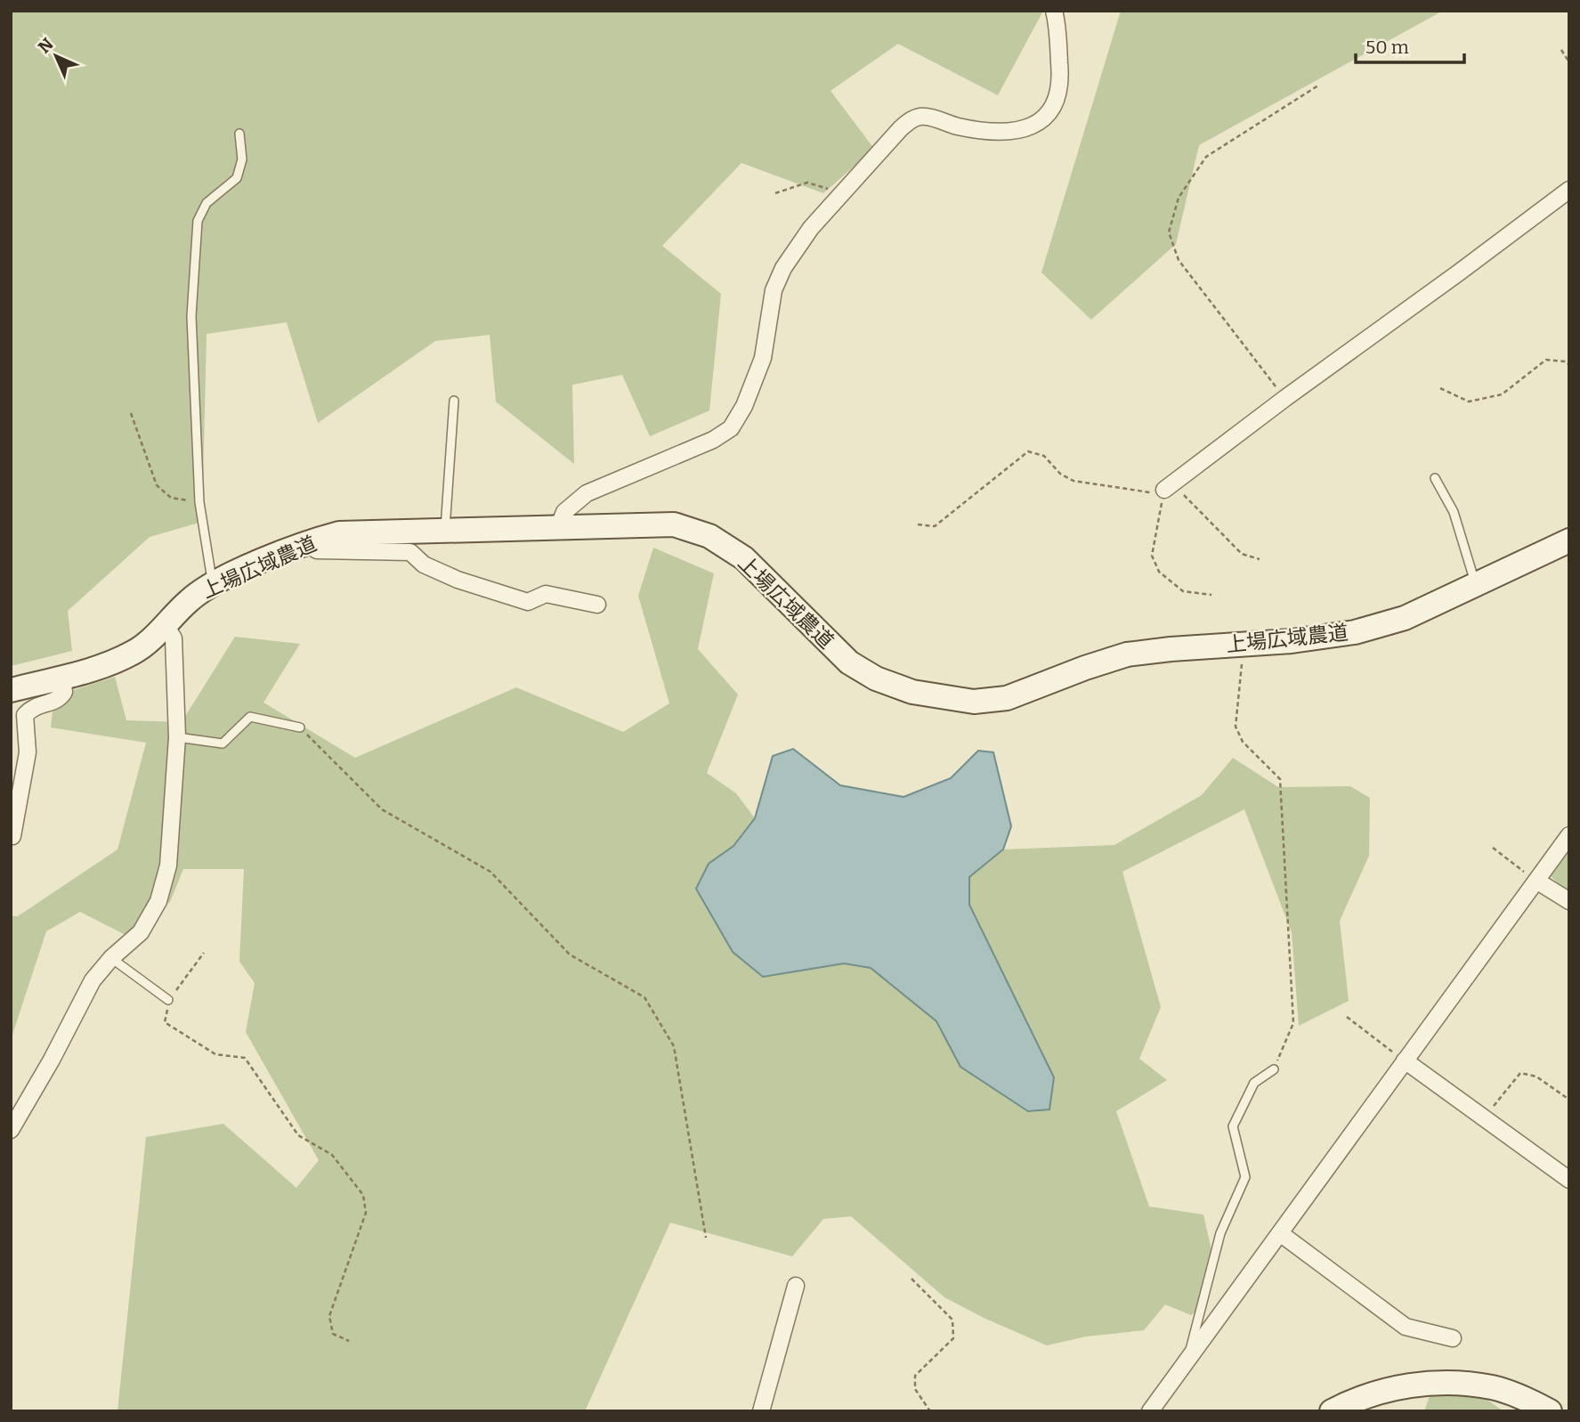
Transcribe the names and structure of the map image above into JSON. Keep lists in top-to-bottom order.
{
  "streets": {
    "street": ["上場広域農道"]
  },
  "scale_bar": "50 m",
  "north": "top left"
}
